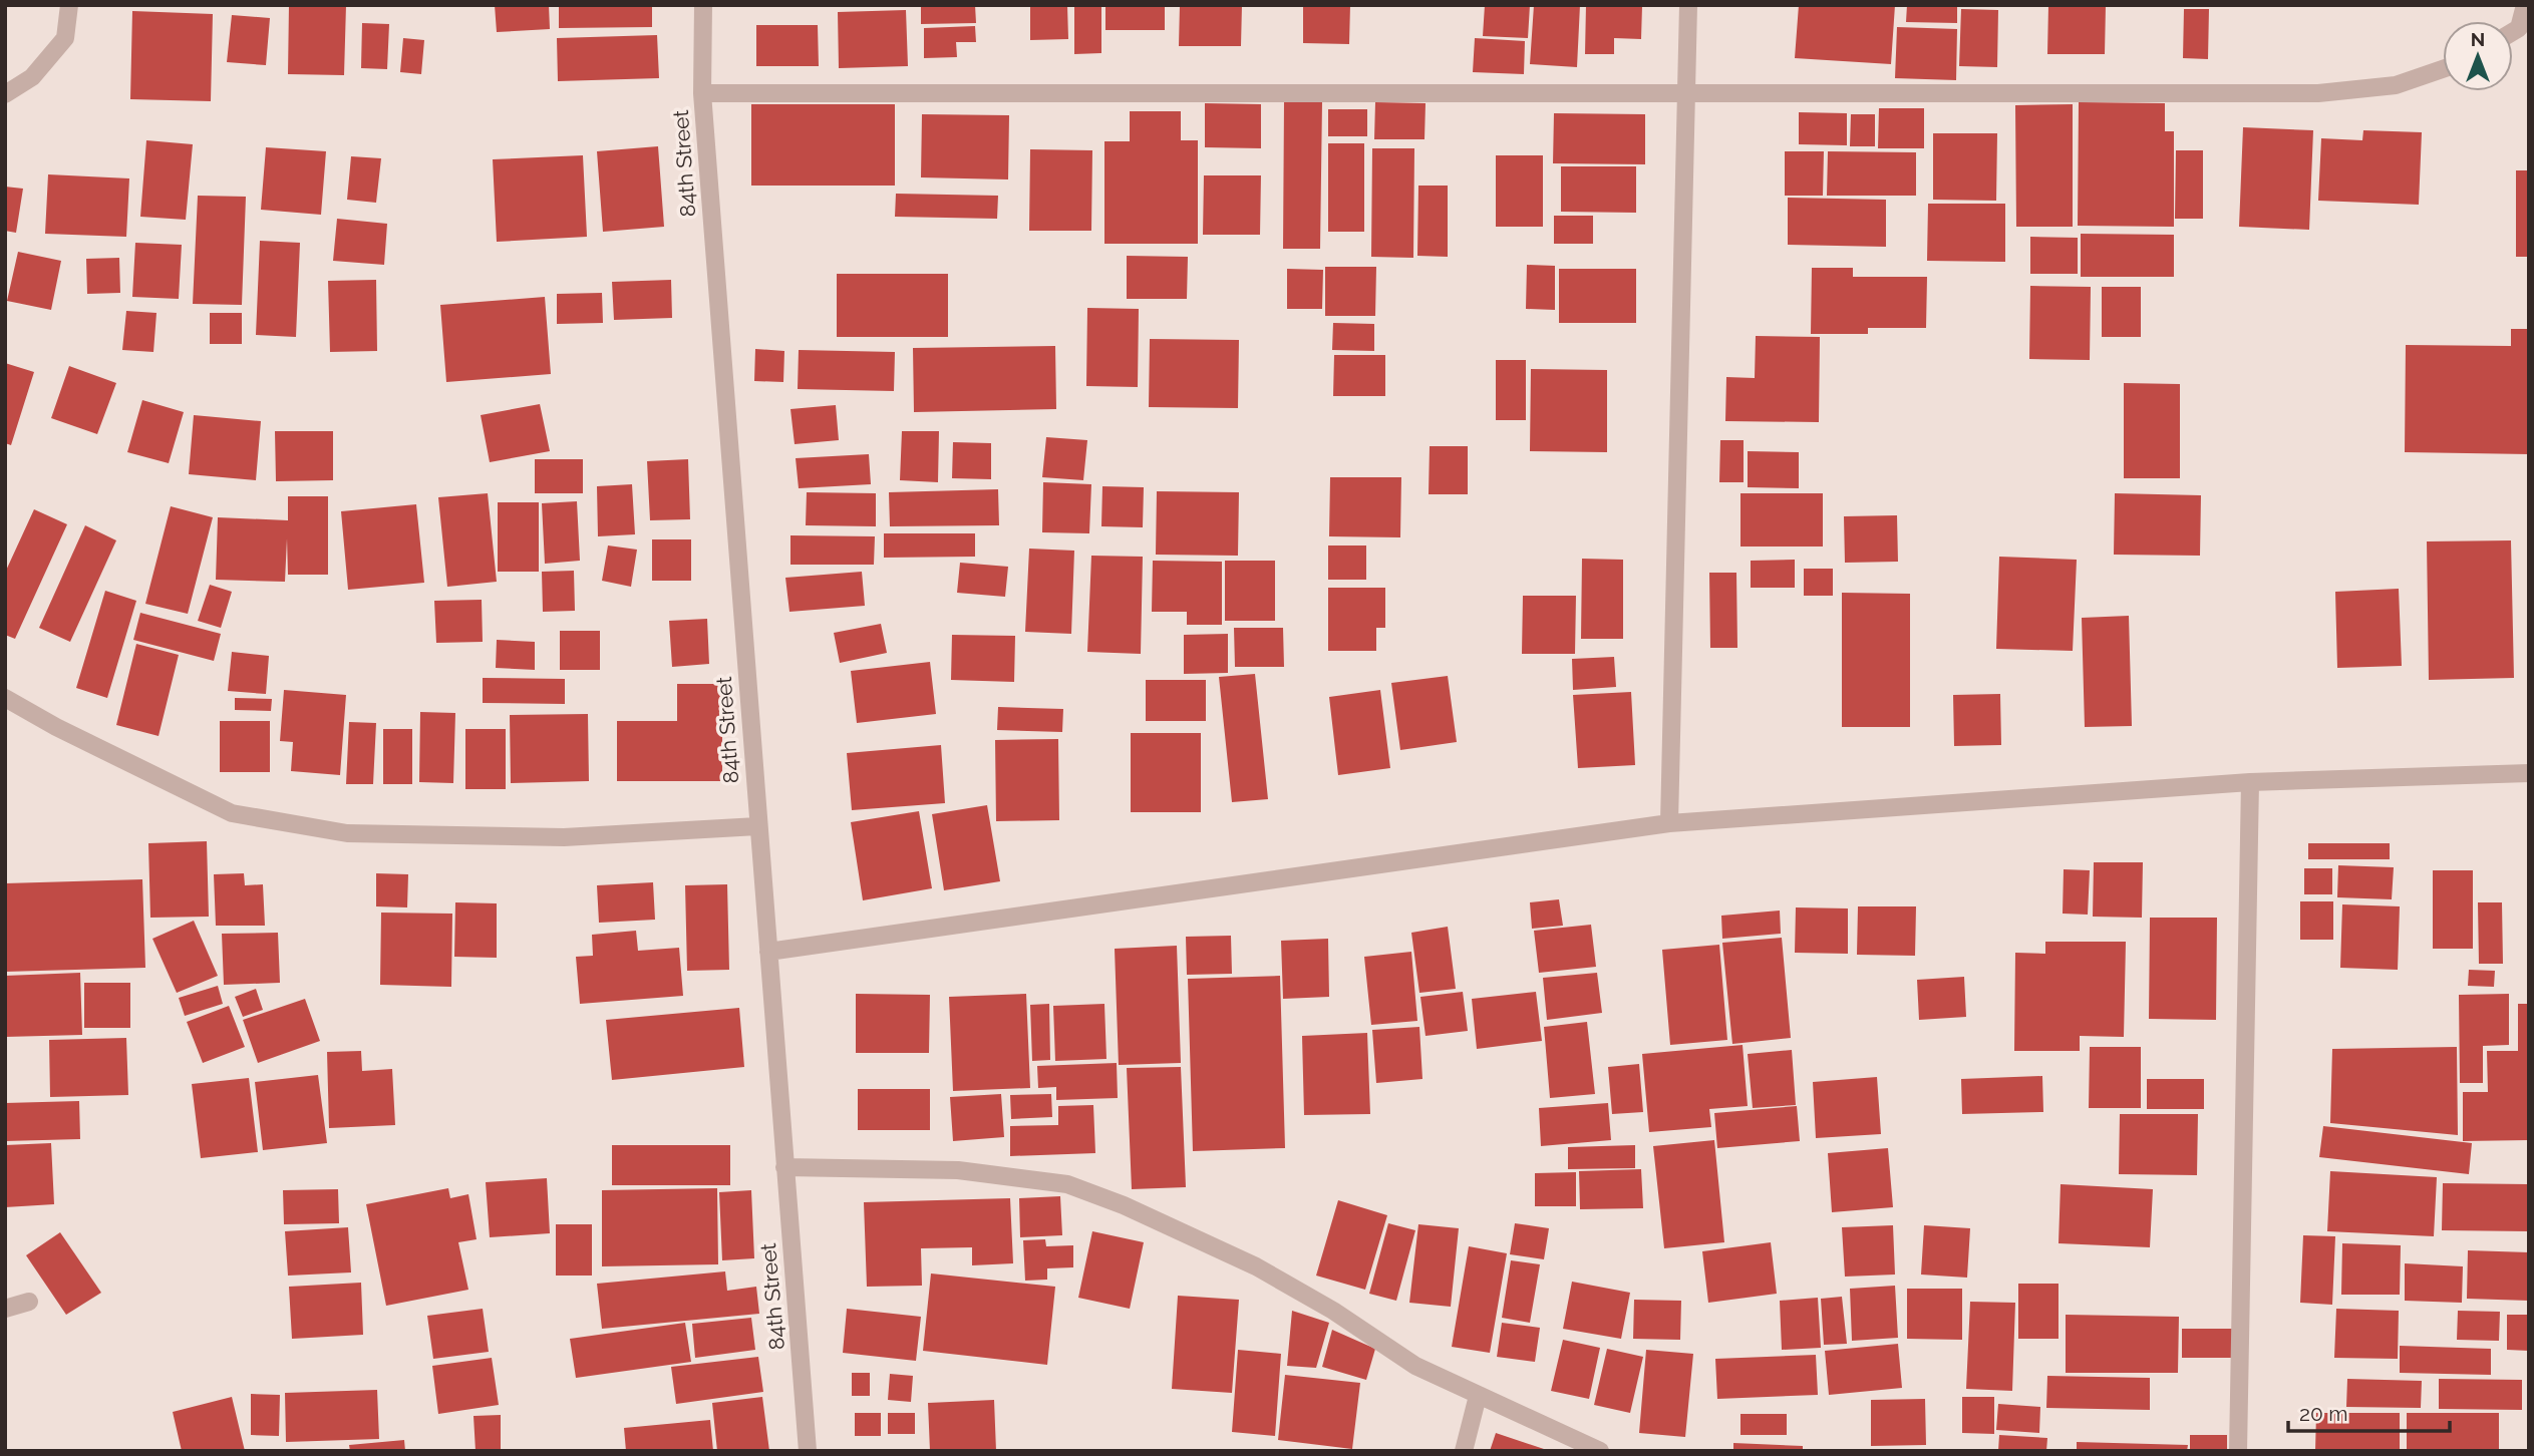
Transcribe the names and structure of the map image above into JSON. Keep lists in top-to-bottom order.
{
  "streets": {
    "street": ["84th Street"]
  },
  "scale_bar": "20 m",
  "north": "top"
}
